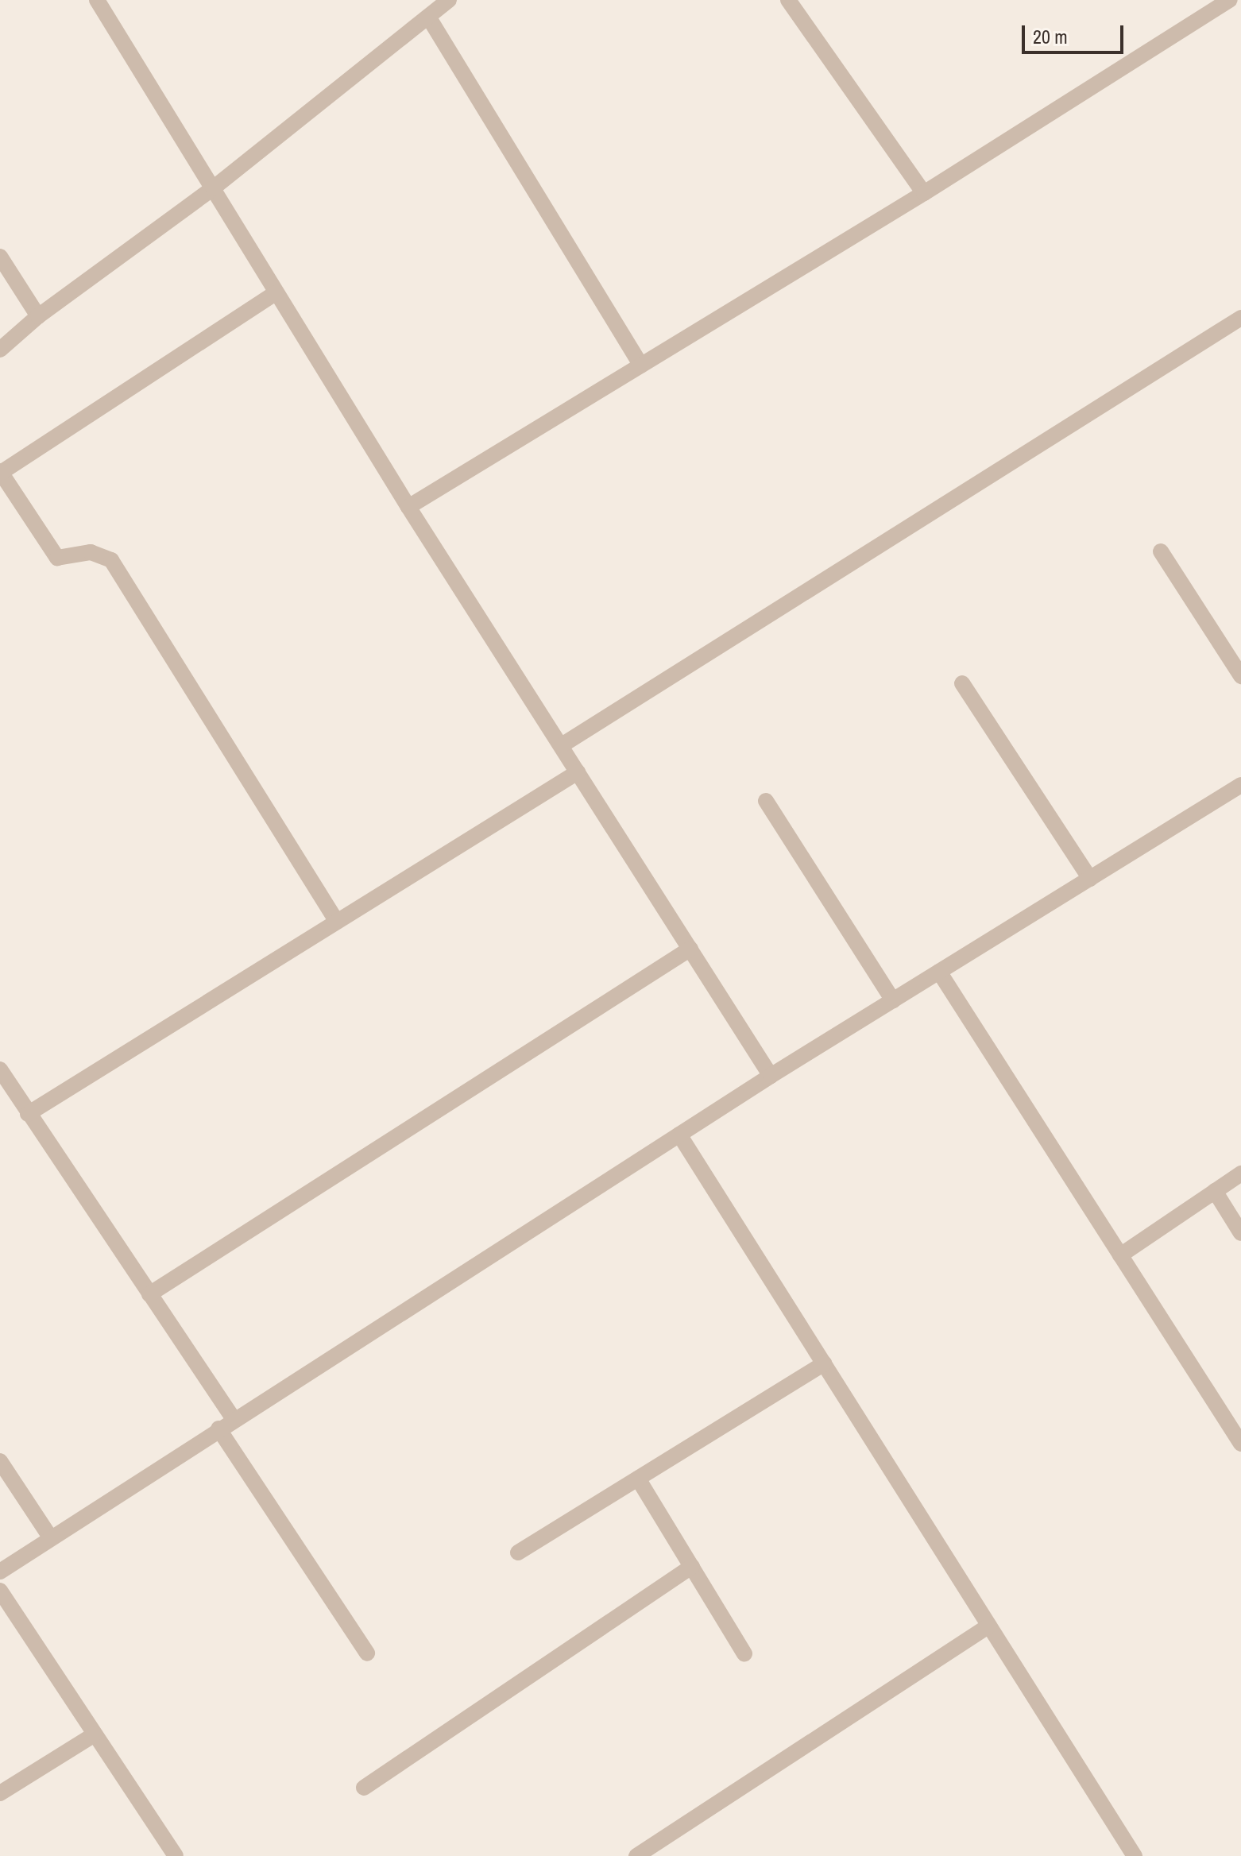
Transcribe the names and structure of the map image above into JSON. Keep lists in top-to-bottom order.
{
  "scale_bar": "20 m"
}
